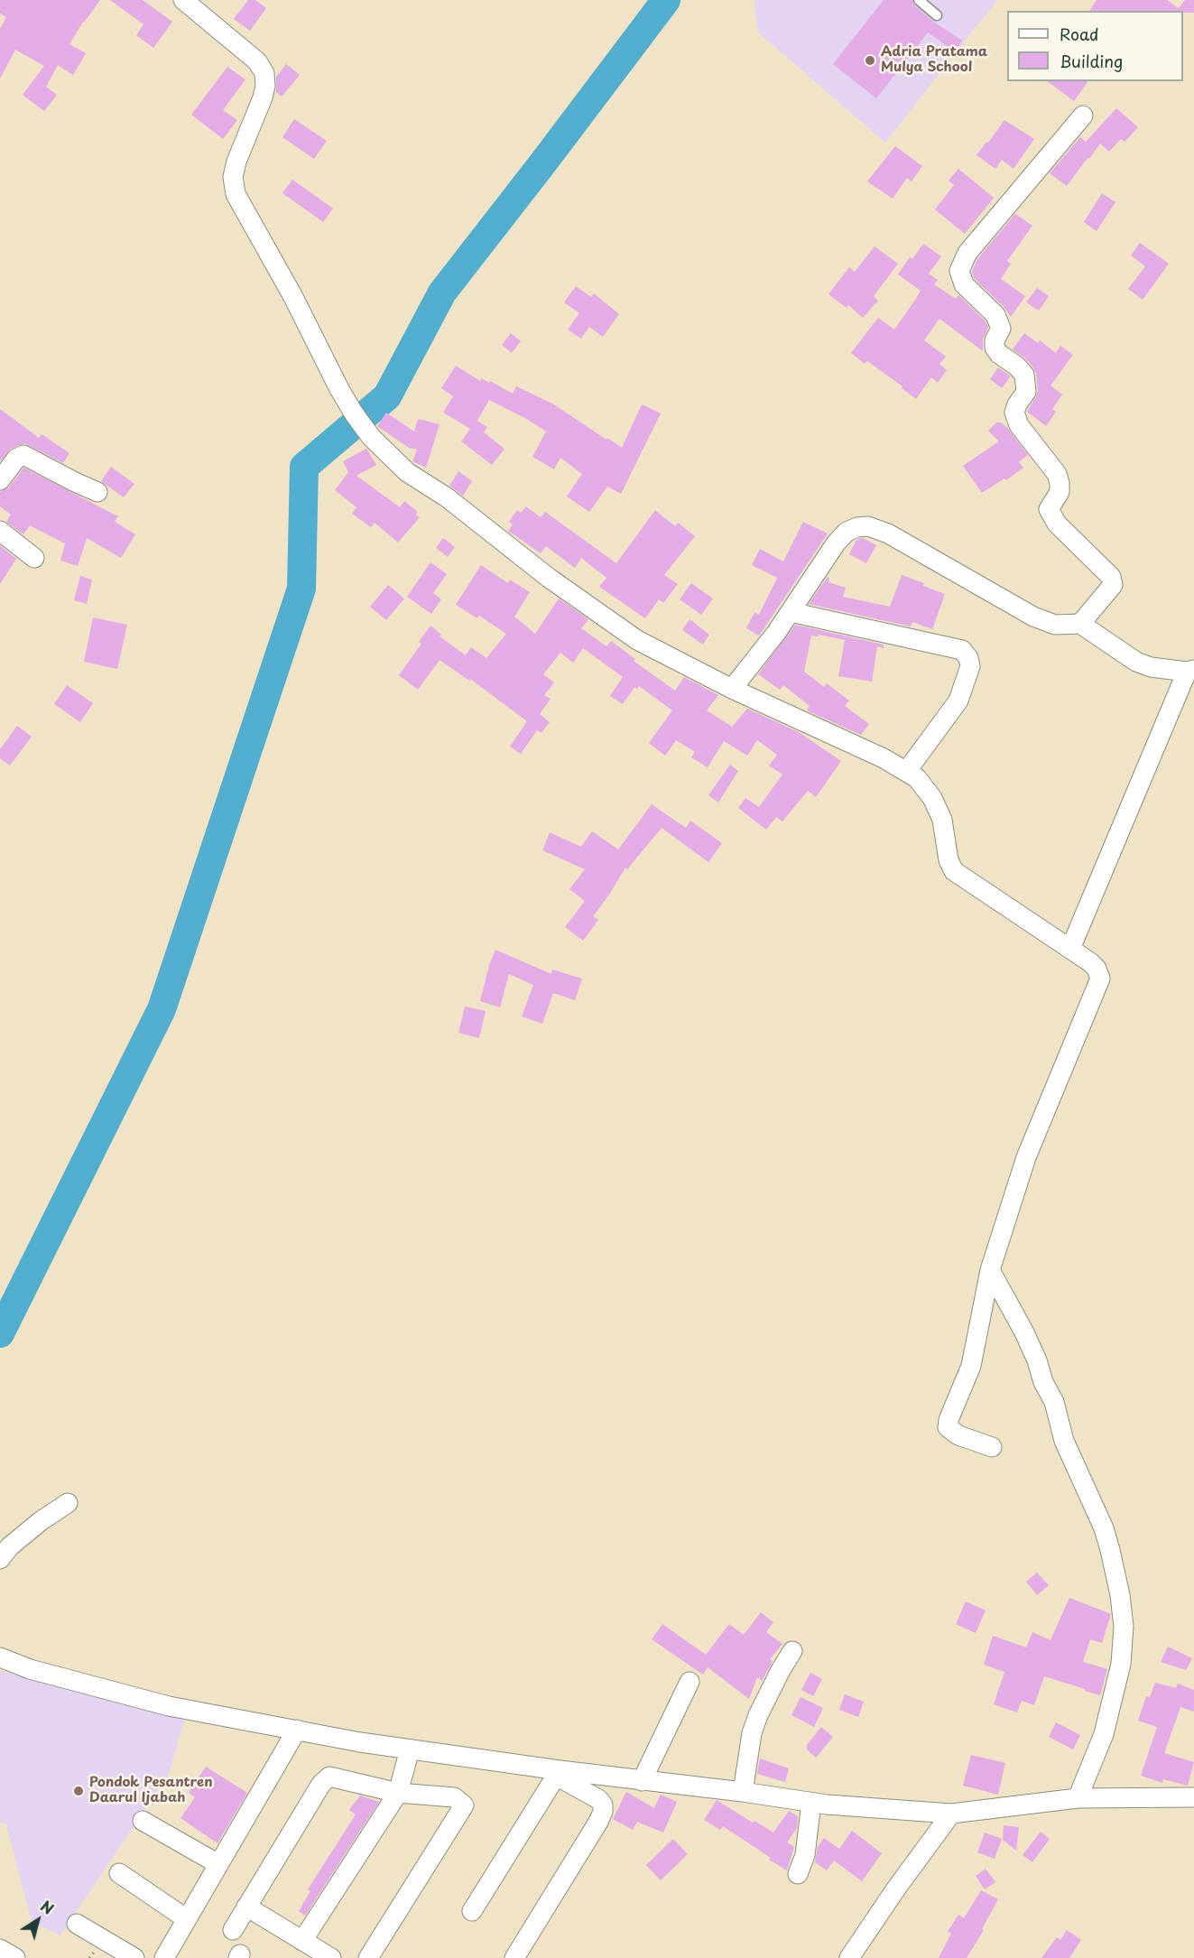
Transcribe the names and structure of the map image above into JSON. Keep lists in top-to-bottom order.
{
  "places": ["Adria Pratama Mulya School", "Pondok Pesantren Daarul Ijabah"],
  "legend": ["Road", "Building"],
  "north": "top right"
}
